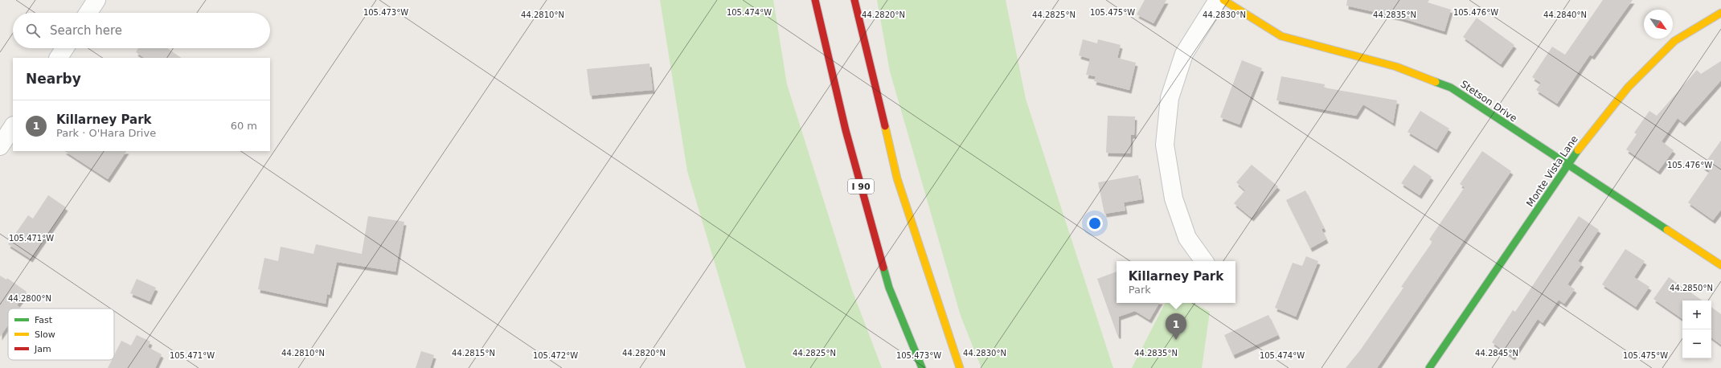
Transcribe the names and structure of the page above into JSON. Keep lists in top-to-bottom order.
{
  "streets": {
    "main road": ["Stetson Drive", "Monte Vista Lane", "I 90"]
  },
  "crossings": [
    ["Stetson Drive", "Monte Vista Lane"]
  ],
  "legend": ["Fast", "Slow", "Jam"],
  "north": "bottom right",
  "page": {
    "search": "Search here",
    "heading": "Nearby",
    "list": [
      {
        "mark": "1",
        "name": "Killarney Park",
        "note": "Park · O'Hara Drive",
        "value": "60 m"
      }
    ],
    "popup": ["Killarney Park", "Park"],
    "map_buttons": ["+", "−"],
    "pins": "1"
  },
  "coordinates": [
    "105.473°W",
    "105.474°W",
    "105.475°W",
    "105.476°W",
    "44.2810°N",
    "44.2820°N",
    "44.2825°N",
    "44.2835°N",
    "44.2830°N",
    "44.2840°N",
    "105.471°W",
    "44.2850°N",
    "44.2800°N",
    "44.2815°N",
    "44.2845°N",
    "105.472°W"
  ]
}
